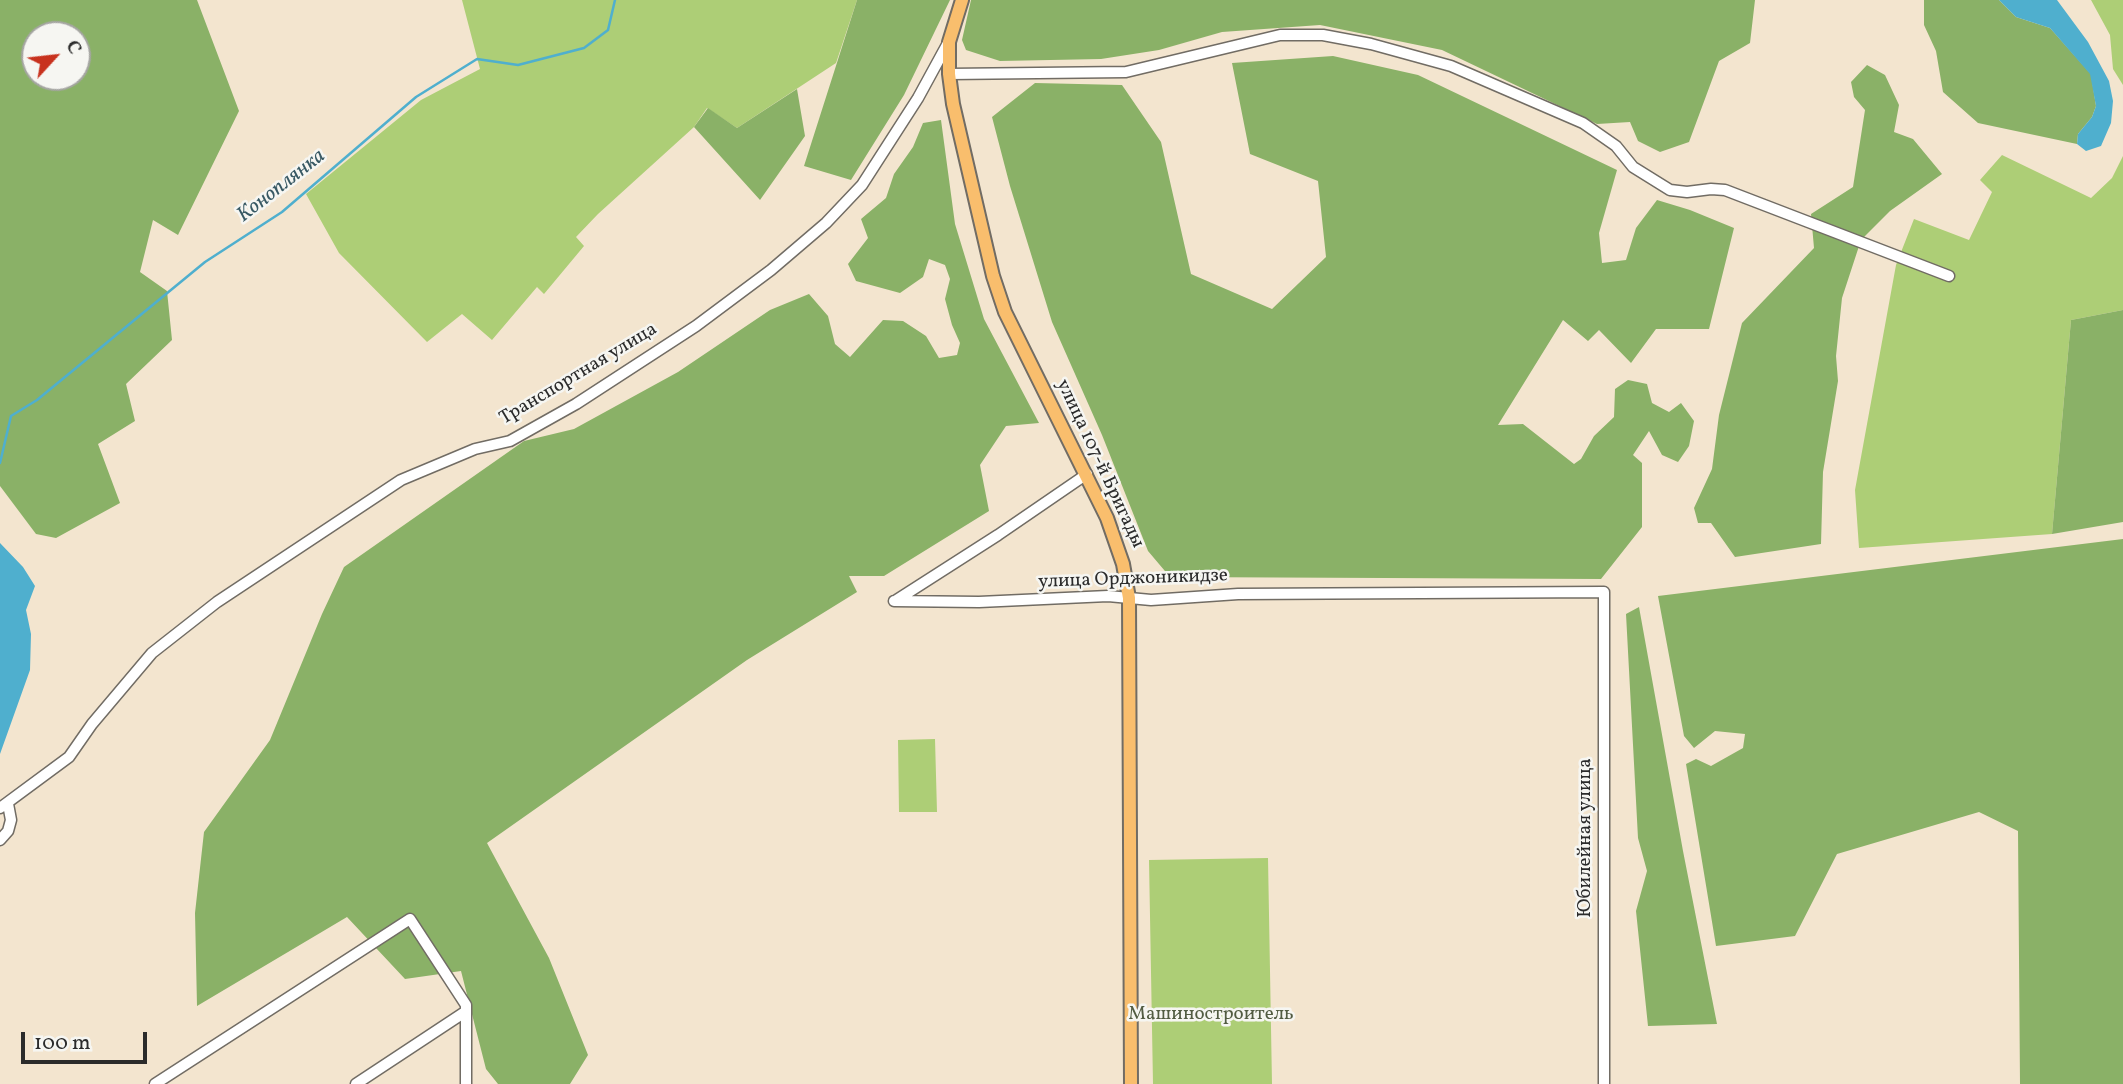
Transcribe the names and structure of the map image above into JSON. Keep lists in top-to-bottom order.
{
  "streets": {
    "main road": ["Транспортная улица", "улица 107-й Бригады"],
    "street": ["улица Орджоникидзе", "Юбилейная улица"]
  },
  "crossings": [
    ["Транспортная улица", "улица 107-й Бригады"],
    ["улица 107-й Бригады", "улица Орджоникидзе"],
    ["улица Орджоникидзе", "Юбилейная улица"]
  ],
  "water": ["Коноплянка"],
  "parks": ["Машиностроитель"],
  "scale_bar": "100 m",
  "north": "top right"
}
